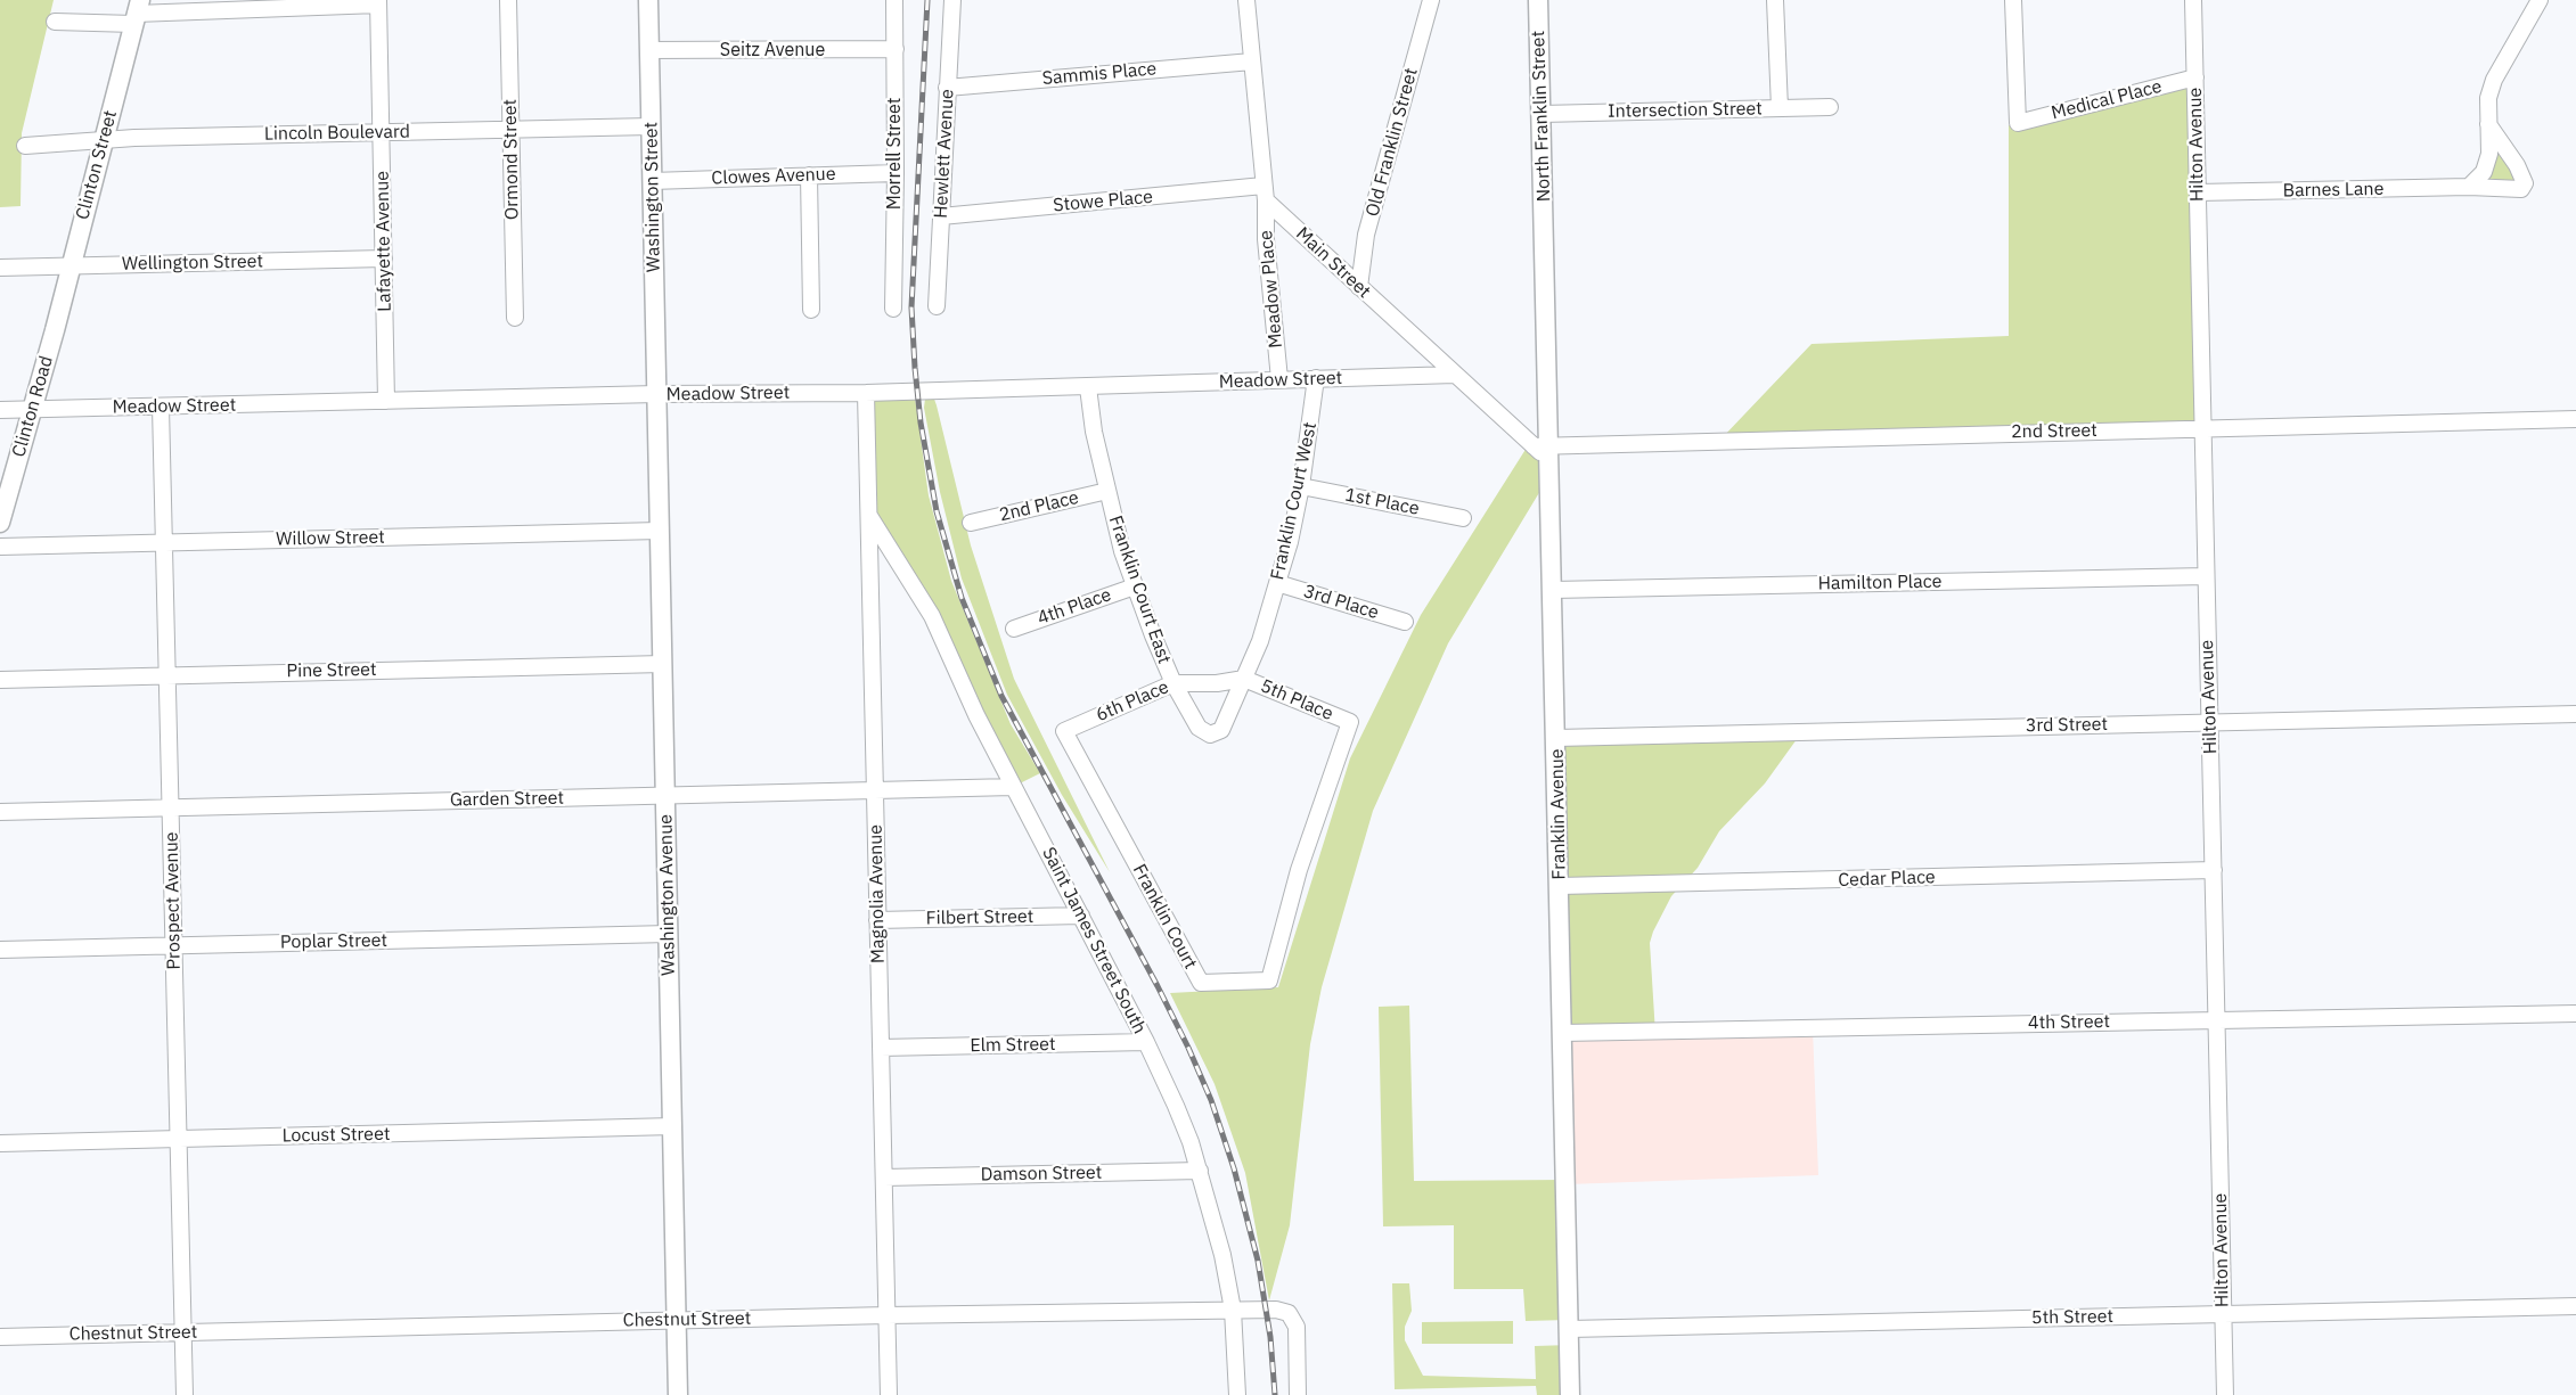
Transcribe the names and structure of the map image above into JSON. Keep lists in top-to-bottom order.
{
  "streets": {
    "main road": [
      "North Franklin Street",
      "Clinton Street",
      "Washington Street",
      "Clinton Road",
      "Franklin Avenue",
      "Washington Avenue"
    ],
    "street": [
      "Seitz Avenue",
      "Sammis Place",
      "Medical Place",
      "Intersection Street",
      "Lincoln Boulevard",
      "Old Franklin Street",
      "Hilton Avenue",
      "Morrell Street",
      "Hewlett Avenue",
      "Ormond Street",
      "Clowes Avenue",
      "Barnes Lane",
      "Stowe Place",
      "Lafayette Avenue",
      "Wellington Street",
      "Main Street",
      "Meadow Place",
      "Meadow Street",
      "2nd Street",
      "Franklin Court West",
      "1st Place",
      "2nd Place",
      "Willow Street",
      "Hamilton Place",
      "Franklin Court East",
      "3rd Place",
      "4th Place",
      "Pine Street",
      "5th Place",
      "6th Place",
      "3rd Street",
      "Garden Street",
      "Cedar Place",
      "Magnolia Avenue",
      "Prospect Avenue",
      "Franklin Court",
      "Filbert Street",
      "Saint James Street South",
      "Poplar Street",
      "4th Street",
      "Elm Street",
      "Locust Street",
      "Damson Street",
      "5th Street",
      "Chestnut Street"
    ]
  },
  "crossings": [
    ["Seitz Avenue", "Morrell Street"],
    ["Seitz Avenue", "Washington Street"],
    ["Sammis Place", "Hewlett Avenue"],
    ["Medical Place", "Hilton Avenue"],
    ["Intersection Street", "North Franklin Street"],
    ["North Franklin Street", "Franklin Avenue"],
    ["Lincoln Boulevard", "Ormond Street"],
    ["Lincoln Boulevard", "Clinton Street"],
    ["Lincoln Boulevard", "Washington Street"],
    ["Lincoln Boulevard", "Lafayette Avenue"],
    ["Old Franklin Street", "Main Street"],
    ["Hilton Avenue", "Barnes Lane"],
    ["Hilton Avenue", "2nd Street"],
    ["Hilton Avenue", "Hamilton Place"],
    ["Hilton Avenue", "3rd Street"],
    ["Hilton Avenue", "Cedar Place"],
    ["Hilton Avenue", "4th Street"],
    ["Hilton Avenue", "5th Street"],
    ["Morrell Street", "Clowes Avenue"],
    ["Hewlett Avenue", "Stowe Place"],
    ["Clinton Street", "Wellington Street"],
    ["Clinton Street", "Clinton Road"],
    ["Clowes Avenue", "Washington Street"],
    ["Washington Street", "Meadow Street"],
    ["Washington Street", "Washington Avenue"],
    ["Stowe Place", "Main Street"],
    ["Stowe Place", "Meadow Place"],
    ["Lafayette Avenue", "Wellington Street"],
    ["Lafayette Avenue", "Meadow Street"],
    ["Main Street", "Meadow Place"],
    ["Main Street", "Meadow Street"],
    ["Main Street", "2nd Street"],
    ["Main Street", "Franklin Avenue"],
    ["Meadow Place", "Meadow Street"],
    ["Meadow Street", "Clinton Road"],
    ["Meadow Street", "Franklin Court West"],
    ["Meadow Street", "Franklin Court East"],
    ["Meadow Street", "Magnolia Avenue"],
    ["Meadow Street", "Washington Avenue"],
    ["Meadow Street", "Prospect Avenue"],
    ["2nd Street", "Franklin Avenue"],
    ["Franklin Court West", "1st Place"],
    ["Franklin Court West", "Franklin Court East"],
    ["Franklin Court West", "3rd Place"],
    ["Franklin Court West", "5th Place"],
    ["Franklin Court West", "6th Place"],
    ["2nd Place", "Franklin Court East"],
    ["Willow Street", "Washington Avenue"],
    ["Willow Street", "Prospect Avenue"],
    ["Hamilton Place", "Franklin Avenue"],
    ["Franklin Court East", "4th Place"],
    ["Franklin Court East", "6th Place"],
    ["Pine Street", "Washington Avenue"],
    ["Pine Street", "Prospect Avenue"],
    ["5th Place", "6th Place"],
    ["5th Place", "Franklin Court"],
    ["6th Place", "Franklin Court"],
    ["3rd Street", "Franklin Avenue"],
    ["Garden Street", "Magnolia Avenue"],
    ["Garden Street", "Washington Avenue"],
    ["Garden Street", "Prospect Avenue"],
    ["Garden Street", "Saint James Street South"],
    ["Franklin Avenue", "Cedar Place"],
    ["Franklin Avenue", "4th Street"],
    ["Franklin Avenue", "5th Street"],
    ["Magnolia Avenue", "Filbert Street"],
    ["Magnolia Avenue", "Saint James Street South"],
    ["Magnolia Avenue", "Elm Street"],
    ["Magnolia Avenue", "Damson Street"],
    ["Magnolia Avenue", "Chestnut Street"],
    ["Washington Avenue", "Poplar Street"],
    ["Washington Avenue", "Locust Street"],
    ["Washington Avenue", "Chestnut Street"],
    ["Prospect Avenue", "Poplar Street"],
    ["Prospect Avenue", "Locust Street"],
    ["Prospect Avenue", "Chestnut Street"],
    ["Filbert Street", "Saint James Street South"],
    ["Saint James Street South", "Elm Street"],
    ["Saint James Street South", "Damson Street"],
    ["Saint James Street South", "Chestnut Street"]
  ]
}
